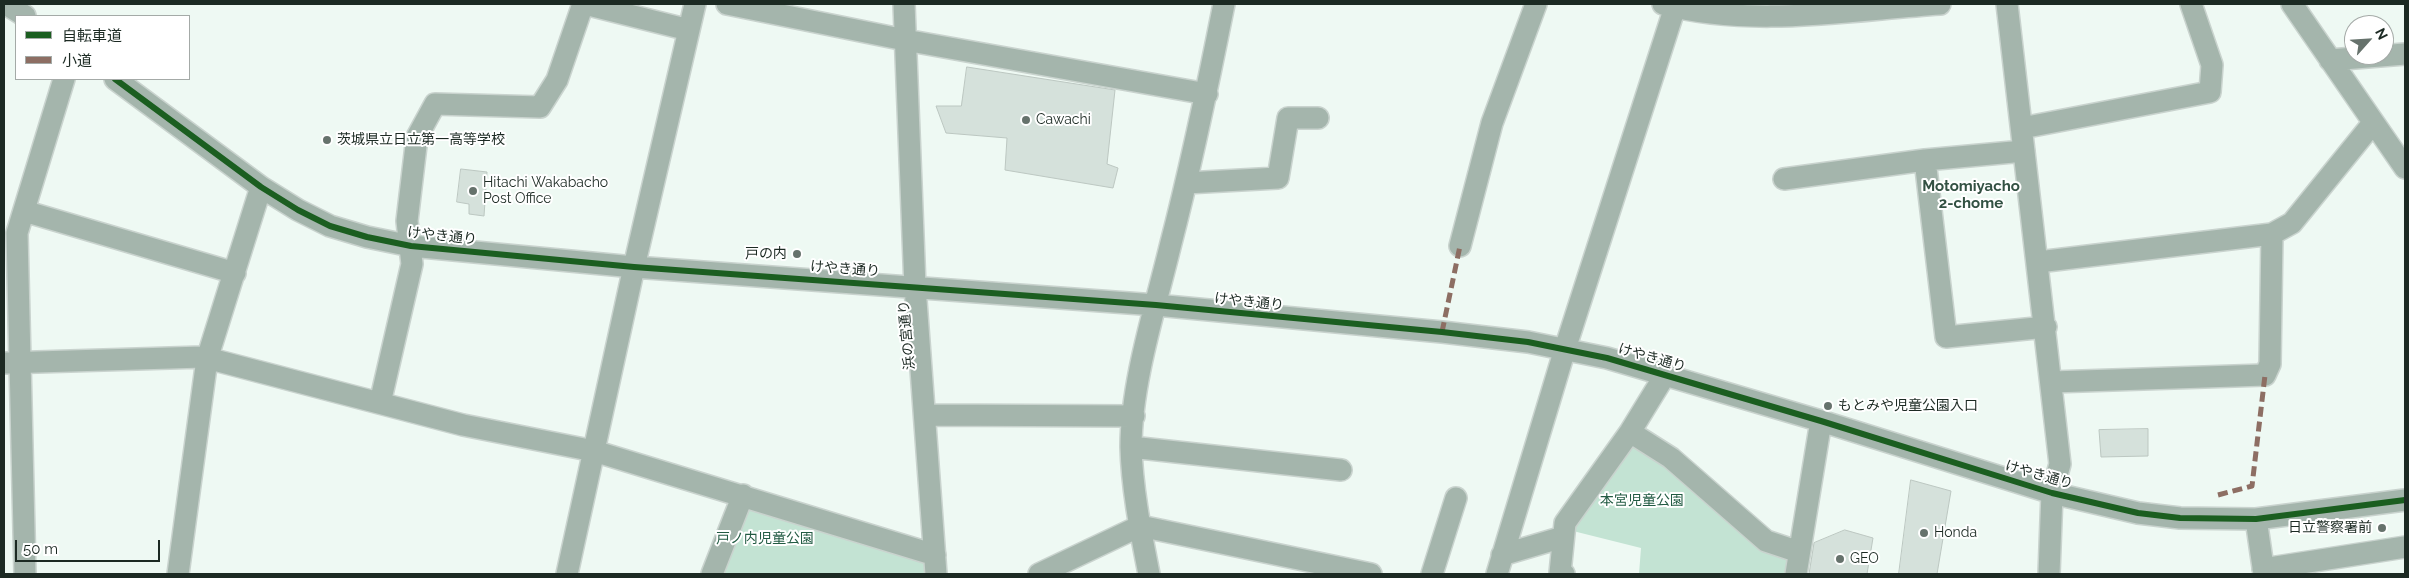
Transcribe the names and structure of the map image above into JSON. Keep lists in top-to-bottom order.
{
  "streets": {
    "street": ["けやき通り", "浜の宮通り"]
  },
  "crossings": [
    ["けやき通り", "浜の宮通り"]
  ],
  "districts": ["Motomiyacho 2-chome"],
  "parks": ["本宮児童公園", "戸ノ内児童公園"],
  "places": [
    "Cawachi",
    "茨城県立日立第一高等学校",
    "Hitachi Wakabacho Post Office",
    "戸の内",
    "もとみや児童公園入口",
    "日立警察署前",
    "Honda",
    "GEO"
  ],
  "legend": ["自転車道", "小道"],
  "scale_bar": "50 m",
  "north": "top right"
}
